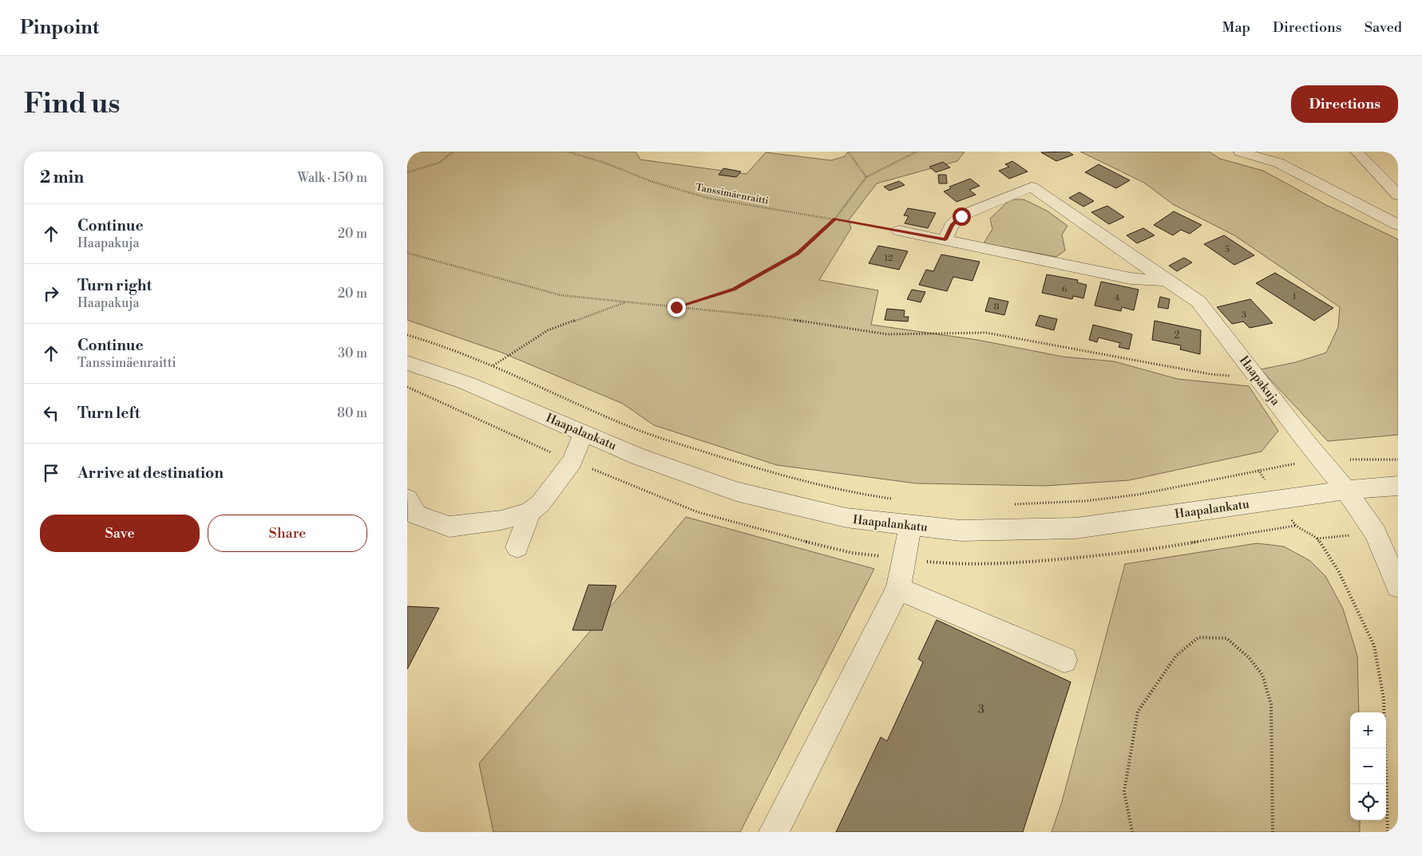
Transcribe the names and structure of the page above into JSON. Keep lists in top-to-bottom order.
{
  "streets": {
    "street": ["Haapakuja", "Haapalankatu"],
    "path": ["Tanssimäenraitti"]
  },
  "crossings": [
    ["Tanssimäenraitti", "Haapakuja"],
    ["Haapakuja", "Haapalankatu"]
  ],
  "house_numbers": [
    "5",
    "12",
    "6",
    "1",
    "4",
    "8",
    "3",
    "2",
    "3"
  ],
  "page": {
    "header": "Pinpoint",
    "nav": ["Map", "Directions", "Saved"],
    "buttons": [
      "Directions",
      ["Save", "Share"]
    ],
    "title": "Find us",
    "heading": ["2 min", "Walk · 150 m"],
    "list": [
      ["Continue", "Haapakuja", "20 m"],
      ["Turn right", "Haapakuja", "20 m"],
      ["Continue", "Tanssimäenraitti", "30 m"],
      ["Turn left", "80 m"],
      "Arrive at destination"
    ],
    "map_buttons": ["+", "−"]
  }
}
